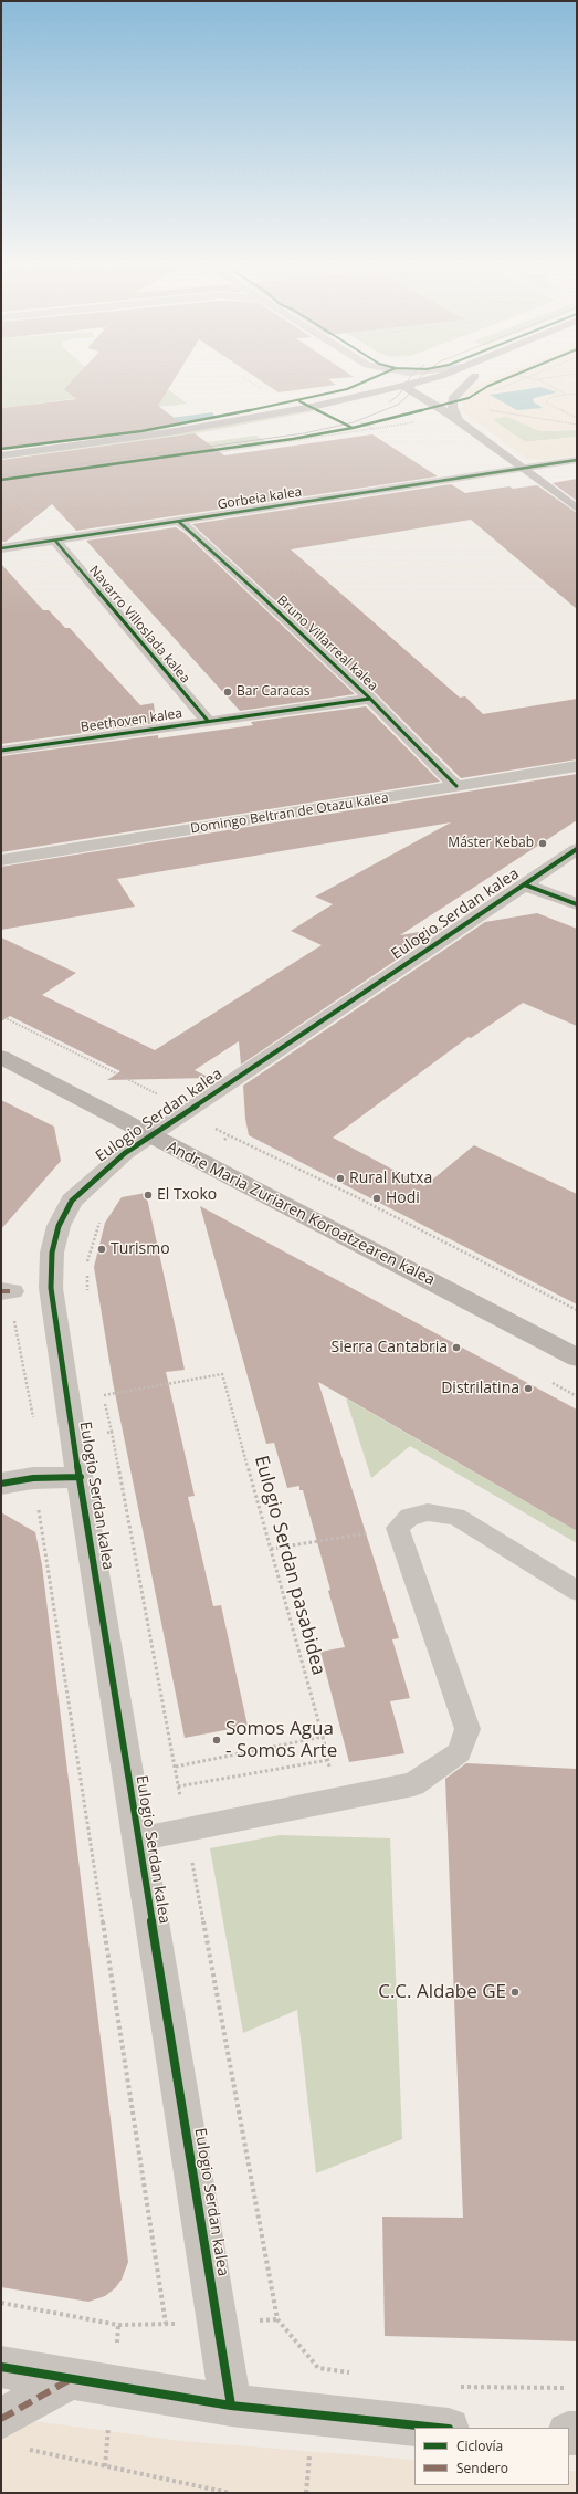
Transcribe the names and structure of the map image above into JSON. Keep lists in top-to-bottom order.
{
  "streets": {
    "main road": ["Andre Maria Zuriaren Koroatzearen kalea"],
    "street": [
      "Gorbeia kalea",
      "Navarro Villoslada kalea",
      "Bruno Villarreal kalea",
      "Beethoven kalea",
      "Domingo Beltran de Otazu kalea",
      "Eulogio Serdan kalea"
    ],
    "path": ["Eulogio Serdan pasabidea"]
  },
  "crossings": [
    ["Gorbeia kalea", "Navarro Villoslada kalea"],
    ["Gorbeia kalea", "Bruno Villarreal kalea"],
    ["Navarro Villoslada kalea", "Beethoven kalea"],
    ["Bruno Villarreal kalea", "Beethoven kalea"],
    ["Bruno Villarreal kalea", "Domingo Beltran de Otazu kalea"],
    ["Eulogio Serdan kalea", "Andre Maria Zuriaren Koroatzearen kalea"]
  ],
  "places": [
    "Bar Caracas",
    "Máster Kebab",
    "Rural Kutxa",
    "El Txoko",
    "Hodi",
    "Turismo",
    "Sierra Cantabria",
    "Distrilatina",
    "Somos Agua - Somos Arte",
    "C.C. Aldabe GE"
  ],
  "legend": ["Ciclovía", "Sendero"]
}
